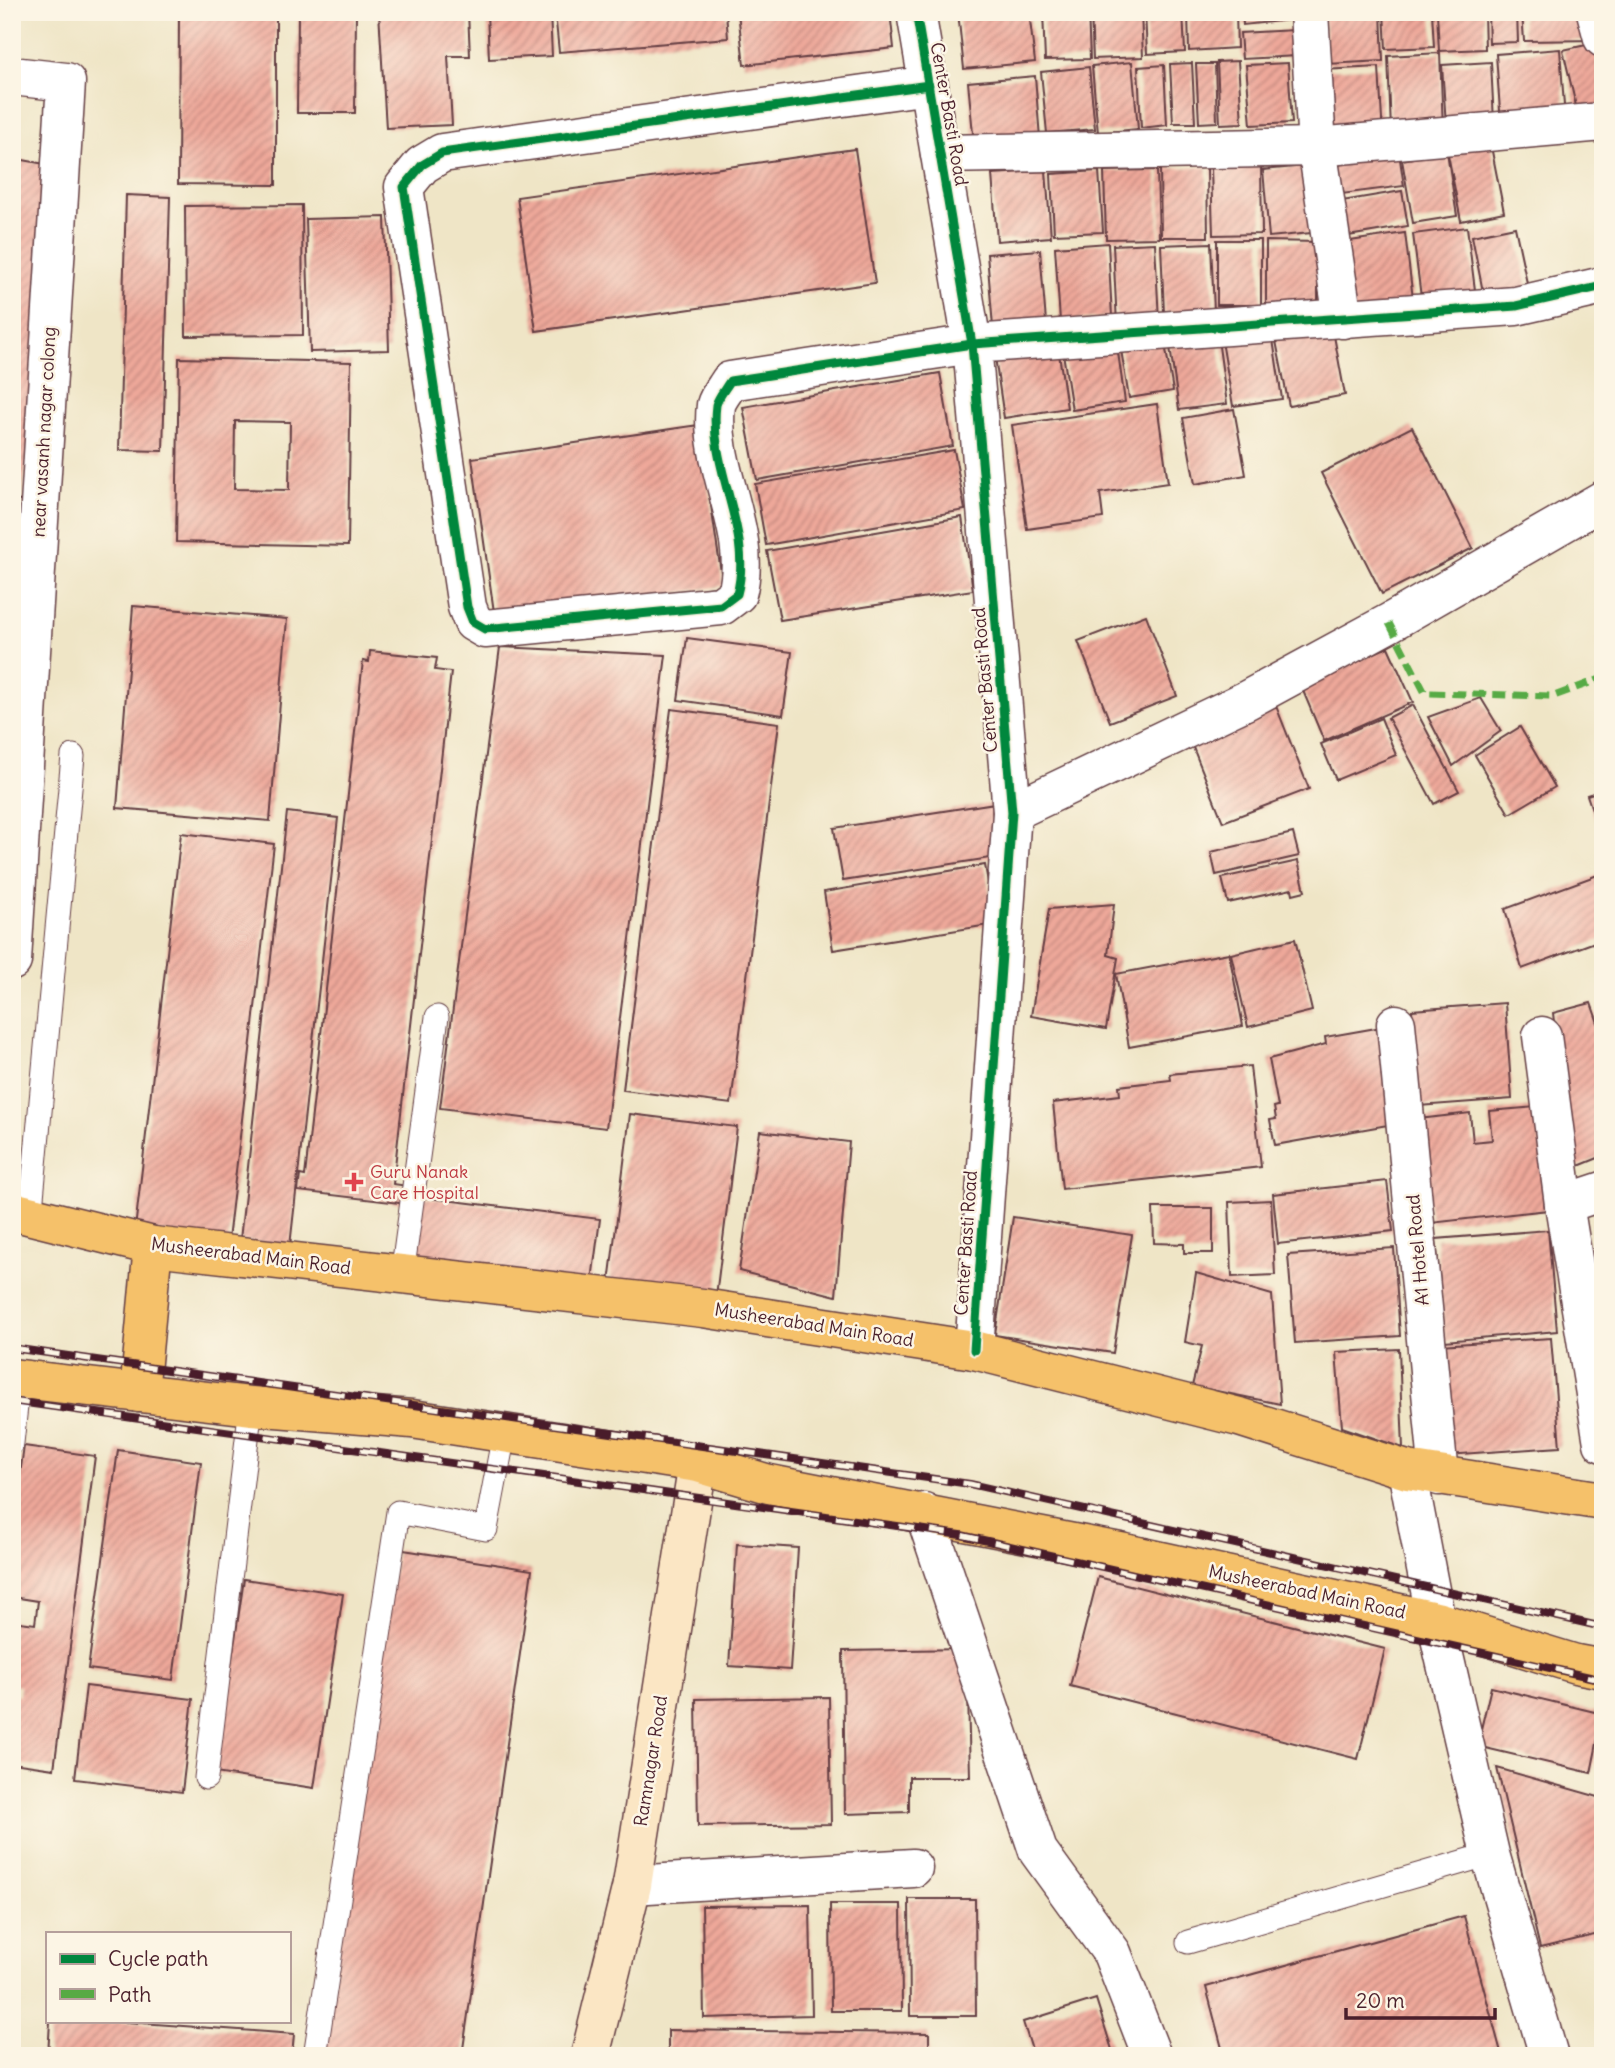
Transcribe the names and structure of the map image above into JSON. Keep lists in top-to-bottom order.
{
  "streets": {
    "main road": ["Musheerabad Main Road", "Ramnagar Road"],
    "street": ["Center Basti Road", "near vasanh nagar colong", "A1 Hotel Road"]
  },
  "crossings": [
    ["Center Basti Road", "Musheerabad Main Road"],
    ["A1 Hotel Road", "Musheerabad Main Road"],
    ["Musheerabad Main Road", "Ramnagar Road"]
  ],
  "places": {
    "health": ["Guru Nanak Care Hospital"]
  },
  "legend": ["Cycle path", "Path"],
  "scale_bar": "20 m"
}
